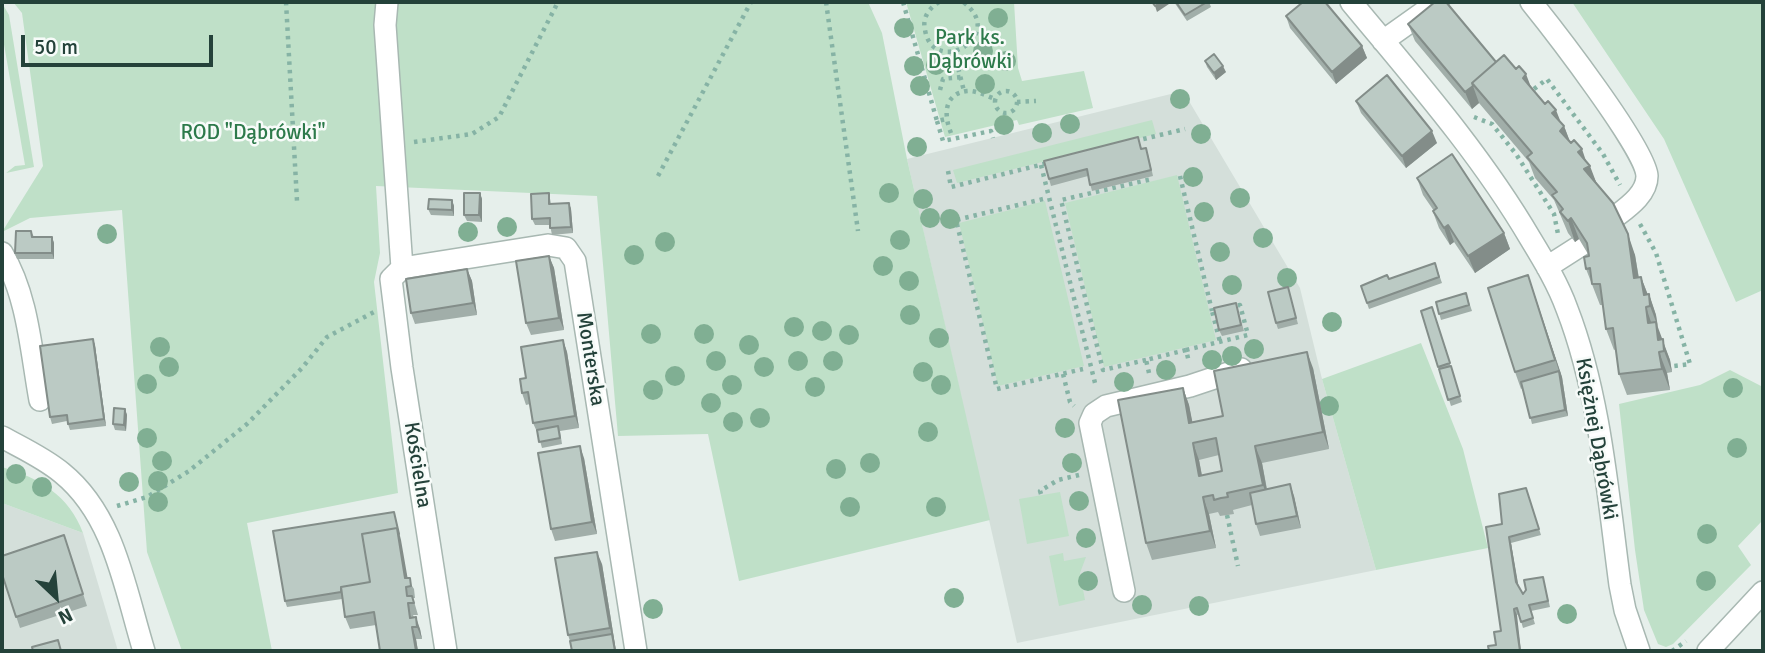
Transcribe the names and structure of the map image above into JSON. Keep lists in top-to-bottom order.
{
  "streets": {
    "street": ["Monterska", "Księżnej Dąbrówki", "Kościelna"]
  },
  "crossings": [
    ["Monterska", "Kościelna"]
  ],
  "parks": ["Park ks. Dąbrówki", "ROD \"Dąbrówki\""],
  "scale_bar": "50 m",
  "north": "bottom right"
}
